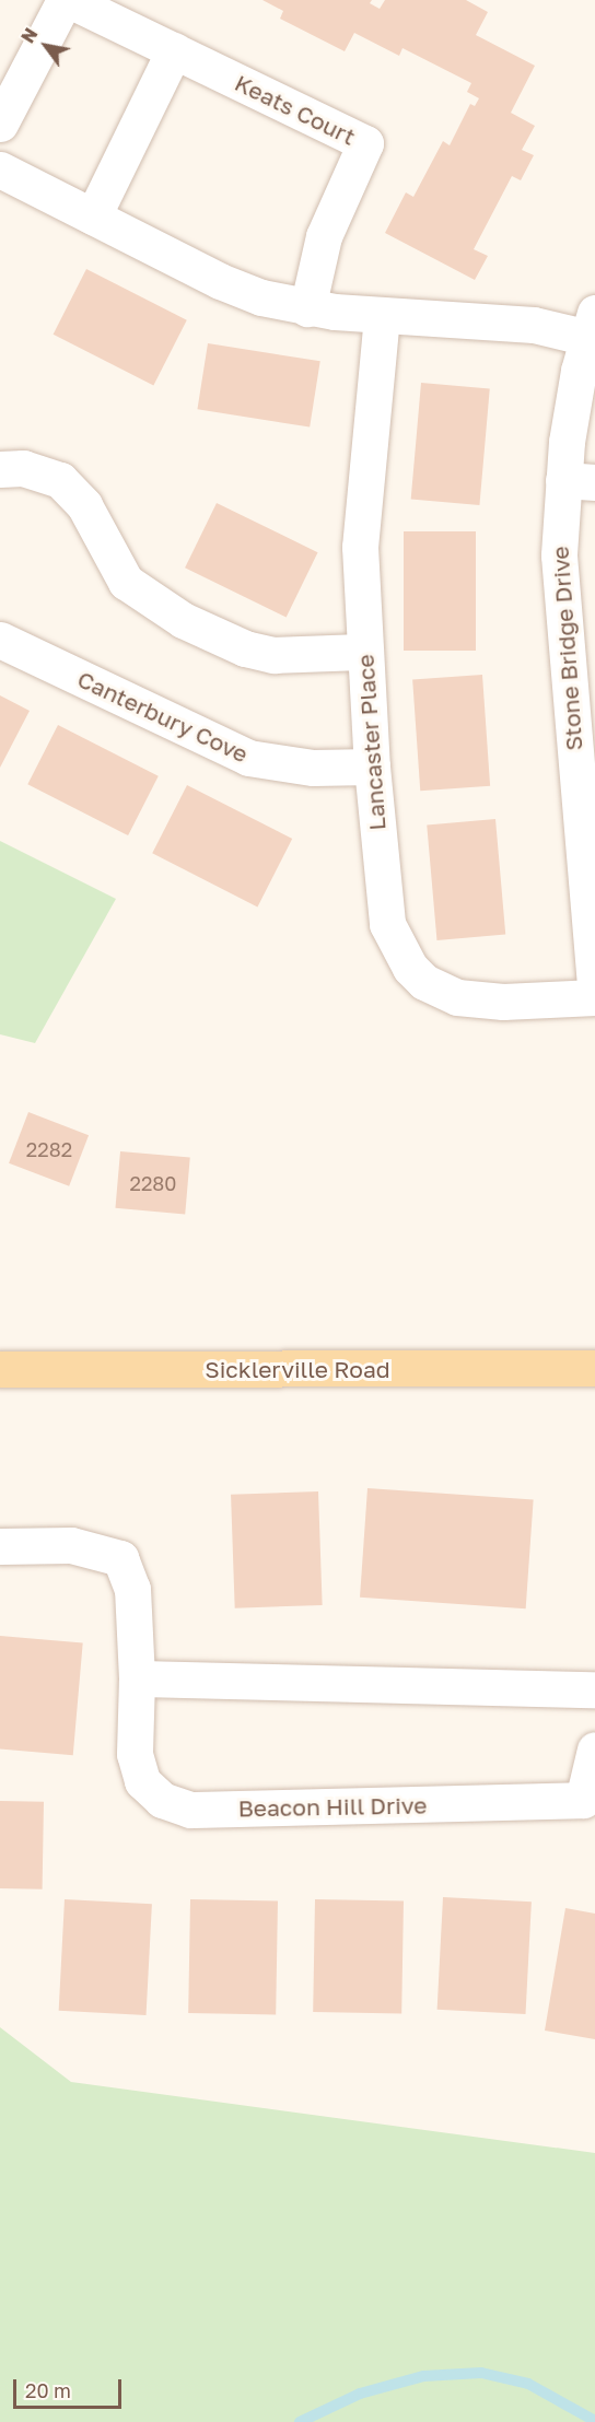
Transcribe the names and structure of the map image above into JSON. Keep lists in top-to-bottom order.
{
  "streets": {
    "main road": ["Sicklerville Road"],
    "street": [
      "Keats Court",
      "Stone Bridge Drive",
      "Canterbury Cove",
      "Lancaster Place",
      "Beacon Hill Drive"
    ]
  },
  "crossings": [
    ["Canterbury Cove", "Lancaster Place"]
  ],
  "house_numbers": ["2282", "2280"],
  "scale_bar": "20 m",
  "north": "top left"
}
